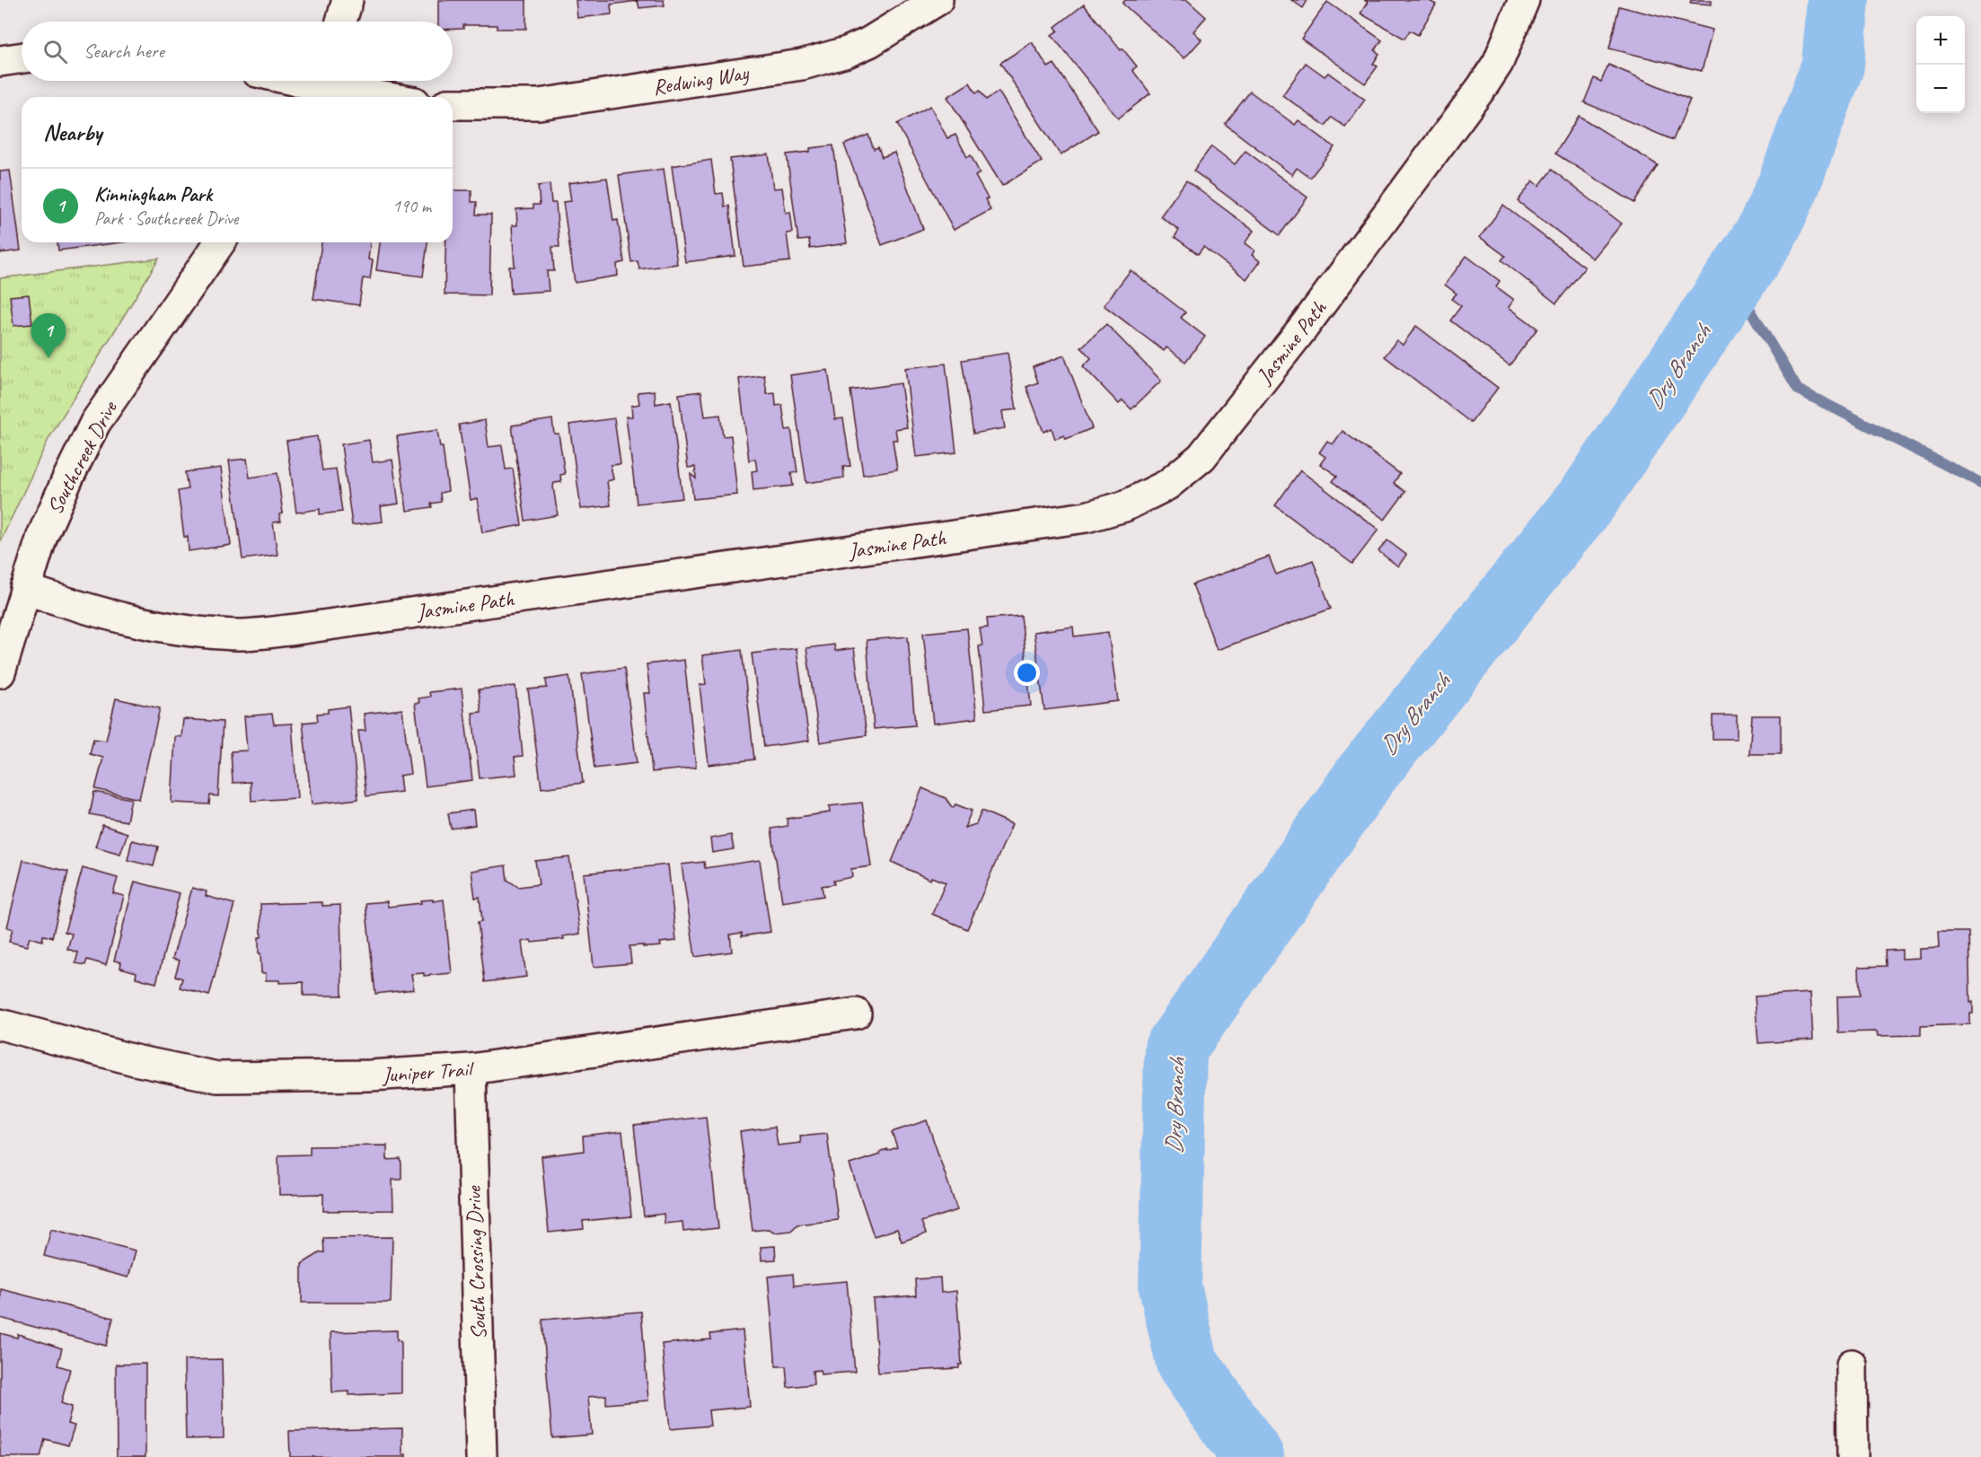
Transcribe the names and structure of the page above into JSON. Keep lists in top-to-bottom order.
{
  "streets": {
    "street": [
      "Redwing Way",
      "Jasmine Path",
      "Southcreek Drive",
      "Juniper Trail",
      "South Crossing Drive"
    ]
  },
  "crossings": [
    ["Jasmine Path", "Southcreek Drive"],
    ["Juniper Trail", "South Crossing Drive"]
  ],
  "water": ["Dry Branch"],
  "page": {
    "map_buttons": ["+", "−"],
    "search": "Search here",
    "heading": "Nearby",
    "list": [
      {
        "mark": "1",
        "name": "Kinningham Park",
        "note": "Park · Southcreek Drive",
        "value": "190 m"
      }
    ],
    "pins": "1"
  }
}
